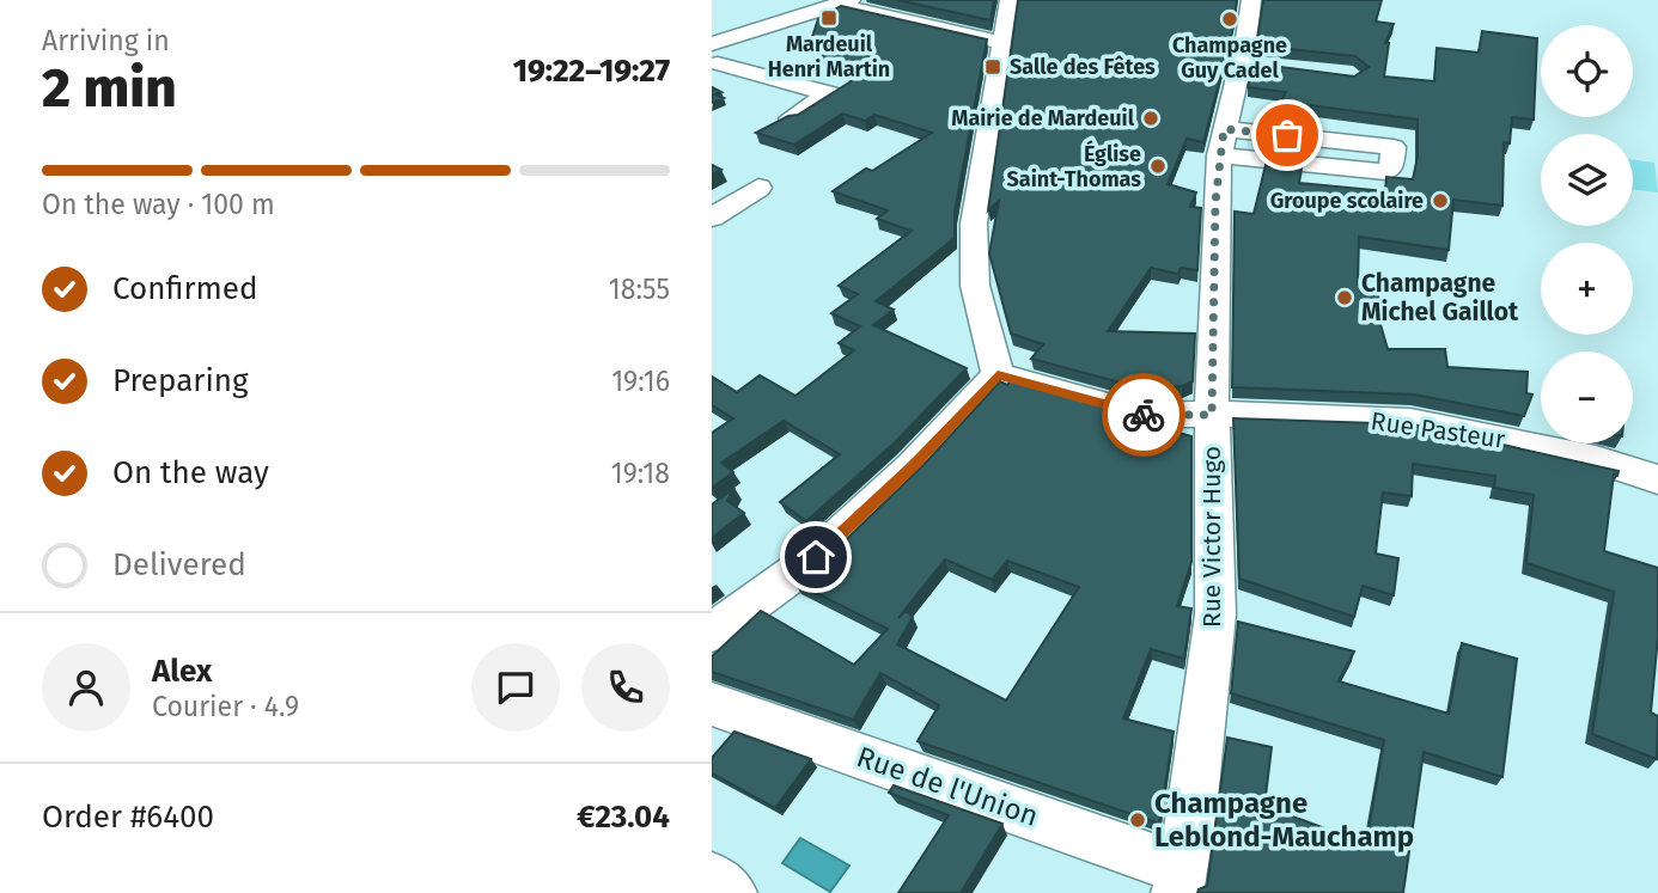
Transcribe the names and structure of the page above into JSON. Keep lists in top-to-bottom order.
{
  "streets": {
    "street": ["Rue Pasteur", "Rue Victor Hugo", "Rue de l'Union"]
  },
  "crossings": [
    ["Rue Pasteur", "Rue Victor Hugo"],
    ["Rue Victor Hugo", "Rue de l'Union"]
  ],
  "places": {
    "transit": ["Mardeuil Henri Martin", "Salle des Fêtes"],
    "other": [
      "Champagne Guy Cadel",
      "Mairie de Mardeuil",
      "Église Saint-Thomas",
      "Groupe scolaire",
      "Champagne Michel Gaillot",
      "Champagne Leblond-Mauchamp"
    ]
  },
  "page": {
    "heading": ["2 min", "Arriving in", "19:22–19:27"],
    "panel": [
      "Alex",
      "Courier · 4.9",
      "Order #6400",
      "€23.04"
    ],
    "map_buttons": ["+", "−"],
    "bar": "On the way · 100 m",
    "list": [
      ["Confirmed", "18:55"],
      ["Preparing", "19:16"],
      ["On the way", "19:18"],
      "Delivered"
    ]
  }
}
